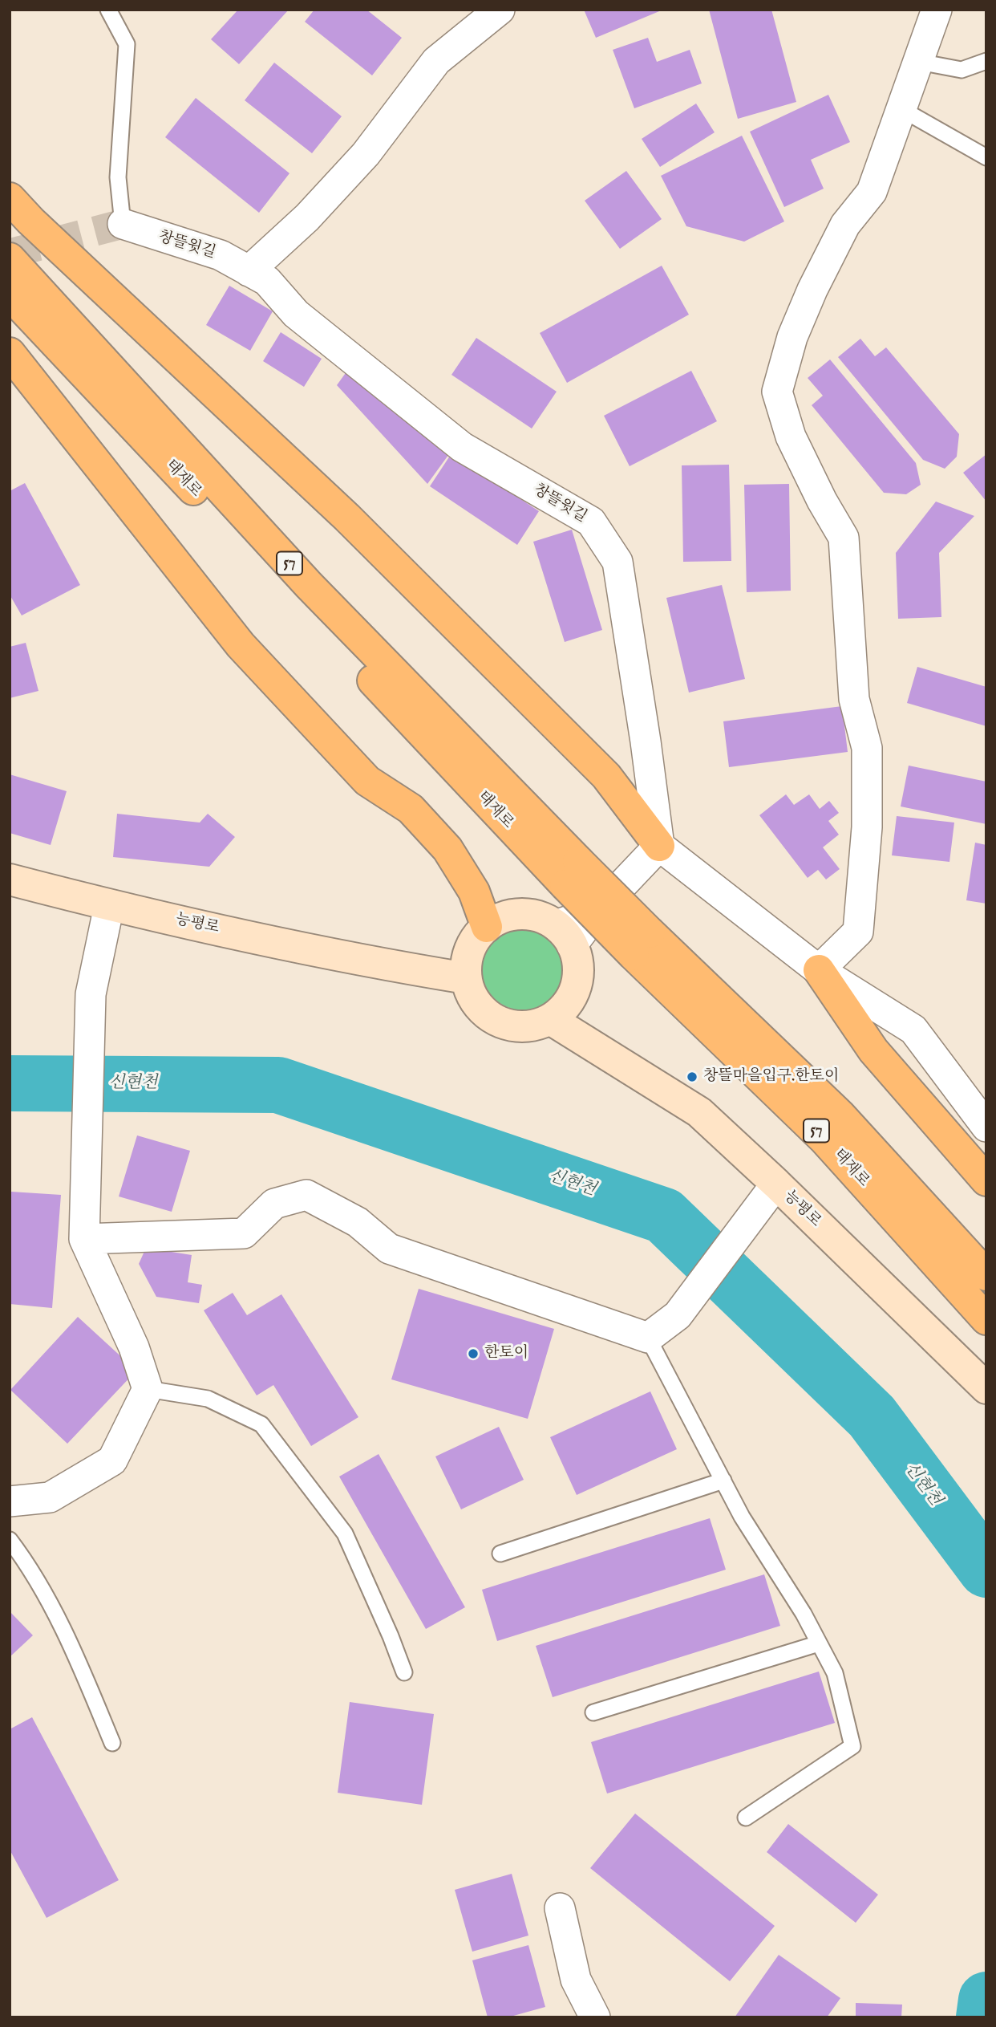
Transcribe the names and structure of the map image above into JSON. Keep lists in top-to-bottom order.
{
  "streets": {
    "highway": ["태재로", "57"],
    "main road": ["능평로"],
    "street": ["창뜰윗길"]
  },
  "crossings": [
    ["태재로", "57"]
  ],
  "water": ["신현천"],
  "places": ["창뜰마을입구.한토이", "한토이"]
}
